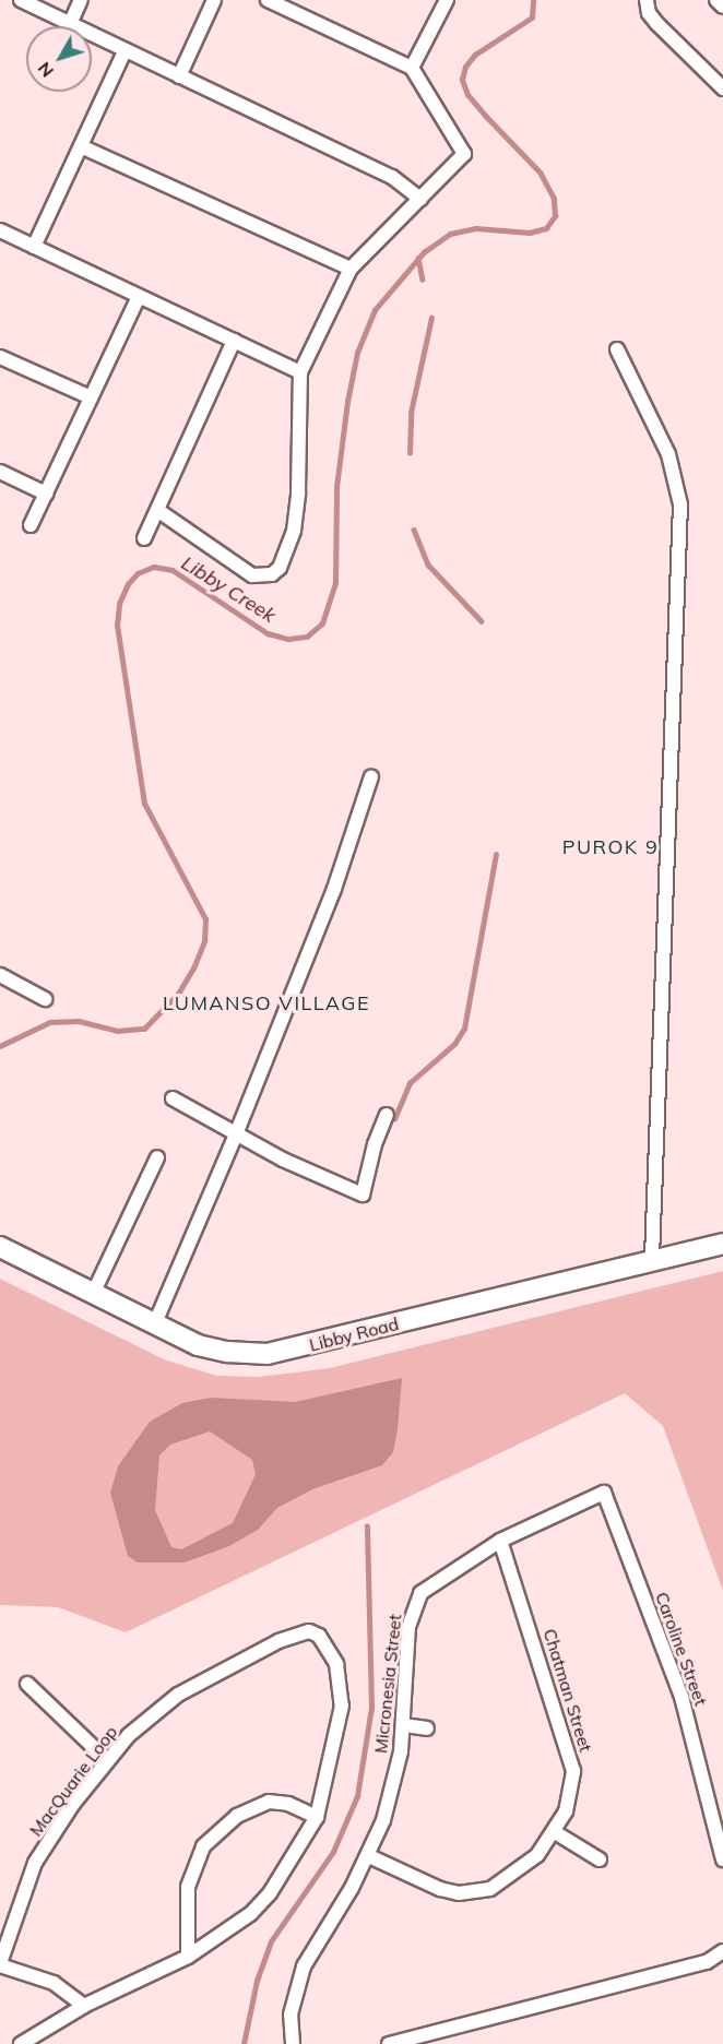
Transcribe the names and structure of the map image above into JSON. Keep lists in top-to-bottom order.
{
  "streets": {
    "main road": ["Libby Road"],
    "street": [
      "Caroline Street",
      "Micronesia Street",
      "Chatman Street",
      "MacQuarie Loop"
    ]
  },
  "crossings": [
    ["Caroline Street", "Micronesia Street"],
    ["Micronesia Street", "Chatman Street"]
  ],
  "districts": ["PUROK 9", "LUMANSO VILLAGE"],
  "water": ["Libby Creek"],
  "north": "bottom left"
}
